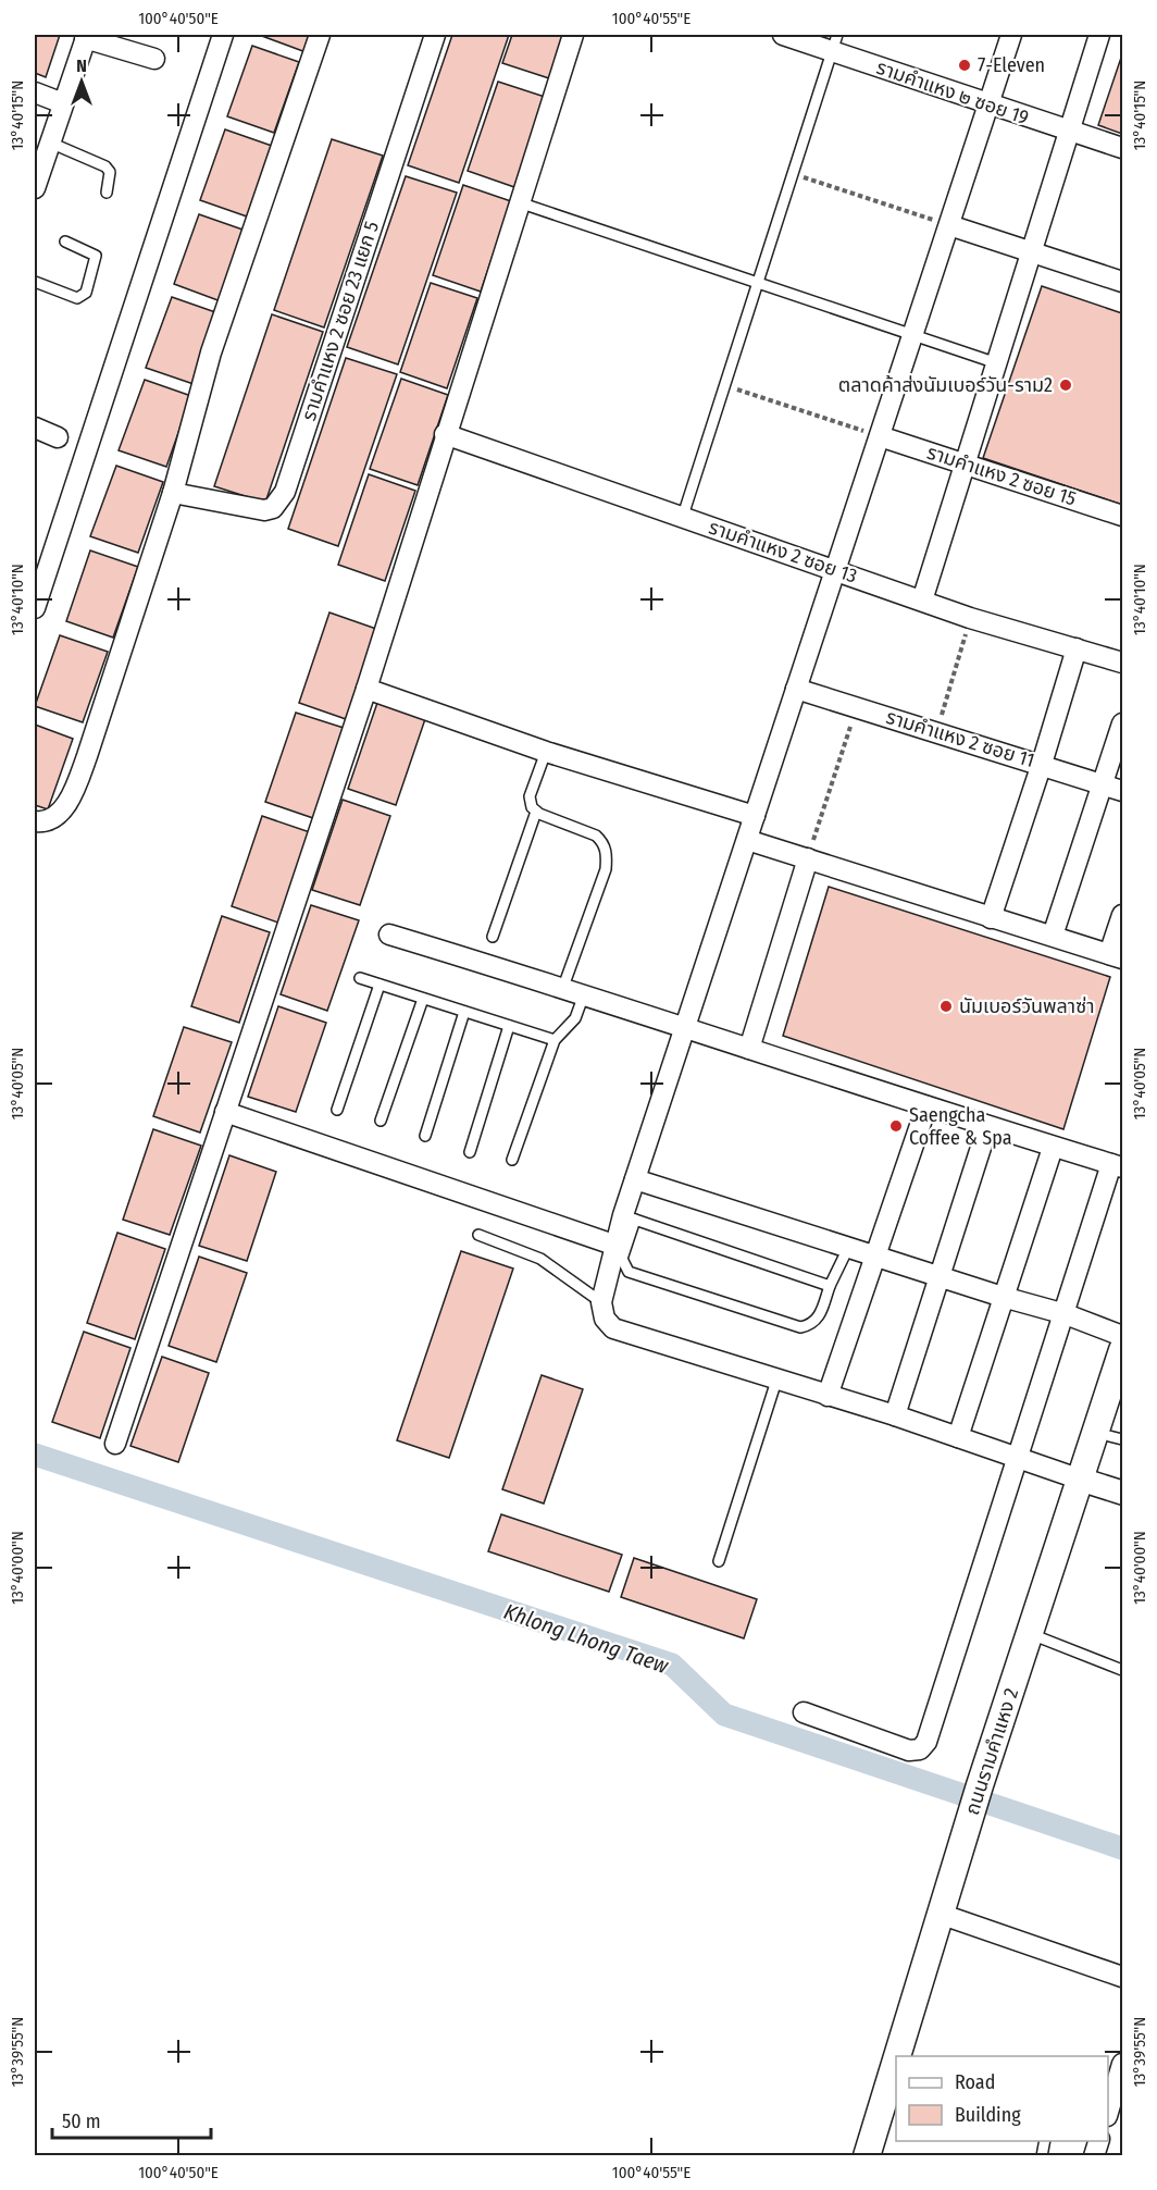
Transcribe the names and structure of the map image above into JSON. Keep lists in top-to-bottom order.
{
  "streets": {
    "main road": ["ถนนรามคำแหง 2"],
    "street": [
      "รามคำแหง ๒ ซอย 19",
      "รามคำแหง 2 ซอย 23 แยก 5",
      "รามคำแหง 2 ซอย 15",
      "รามคำแหง 2 ซอย 13",
      "รามคำแหง 2 ซอย 11"
    ]
  },
  "water": ["Khlong Lhong Taew"],
  "places": [
    "7-Eleven",
    "ตลาดค้าส่งนัมเบอร์วัน-ราม2",
    "นัมเบอร์วันพลาซ่า",
    "Saengcha Coffee & Spa"
  ],
  "legend": ["Road", "Building"],
  "scale_bar": "50 m",
  "north": "top",
  "coordinates": [
    "100°40'50\"E",
    "100°40'55\"E",
    "13°40'15\"N",
    "13°40'10\"N",
    "13°40'05\"N",
    "13°40'00\"N",
    "13°39'55\"N"
  ]
}
